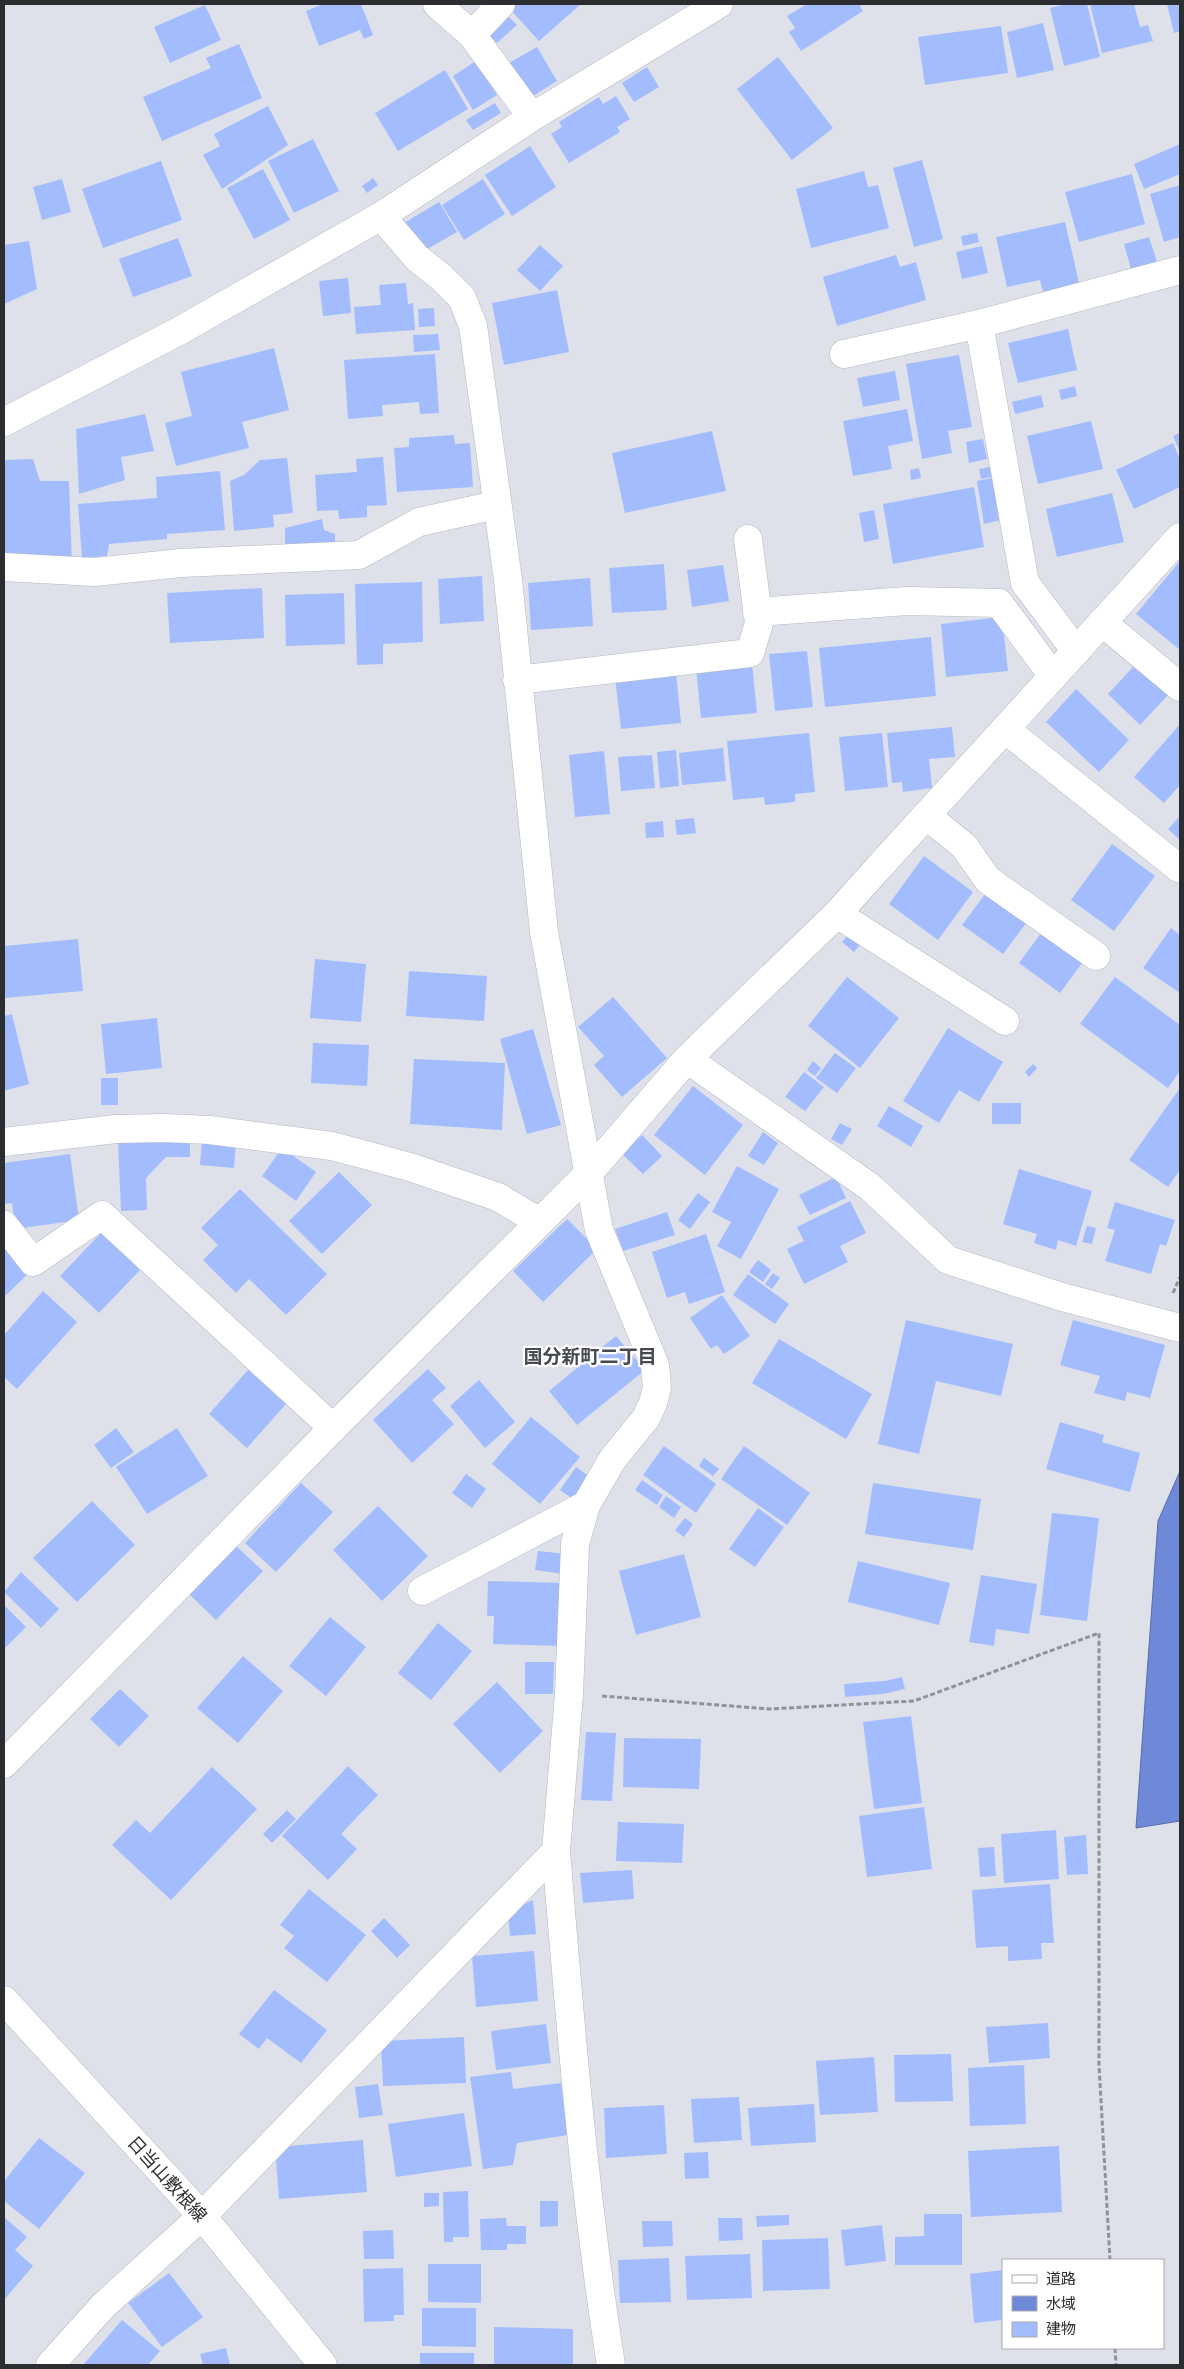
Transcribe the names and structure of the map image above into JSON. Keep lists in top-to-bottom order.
{
  "streets": {
    "street": ["日当山敷根線"]
  },
  "districts": ["国分新町二丁目"],
  "legend": ["道路", "水域", "建物"]
}
